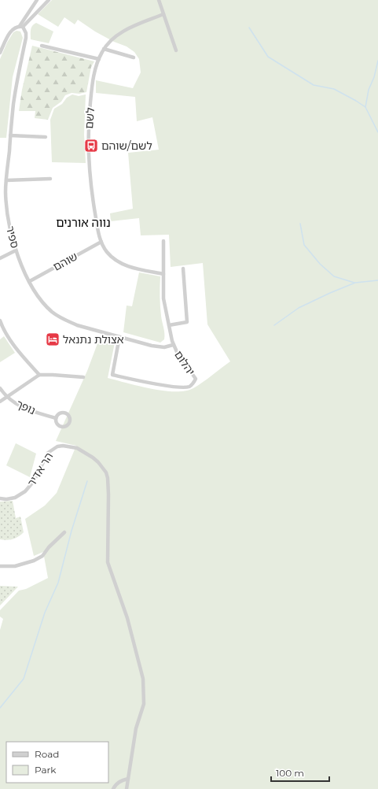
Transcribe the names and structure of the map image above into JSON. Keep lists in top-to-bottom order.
{
  "streets": {
    "street": [
      "לשם",
      "ספיר",
      "שוהם",
      "יהלום",
      "נופך",
      "הר אדיר"
    ]
  },
  "crossings": [
    ["לשם", "שוהם"],
    ["לשם", "יהלום"],
    ["ספיר", "שוהם"],
    ["ספיר", "יהלום"]
  ],
  "districts": ["נווה אורנים"],
  "places": {
    "bus stop": ["לשם/שוהם"],
    "hotel": ["אצולת נתנאל"]
  },
  "legend": ["Road", "Park"],
  "scale_bar": "100 m"
}
